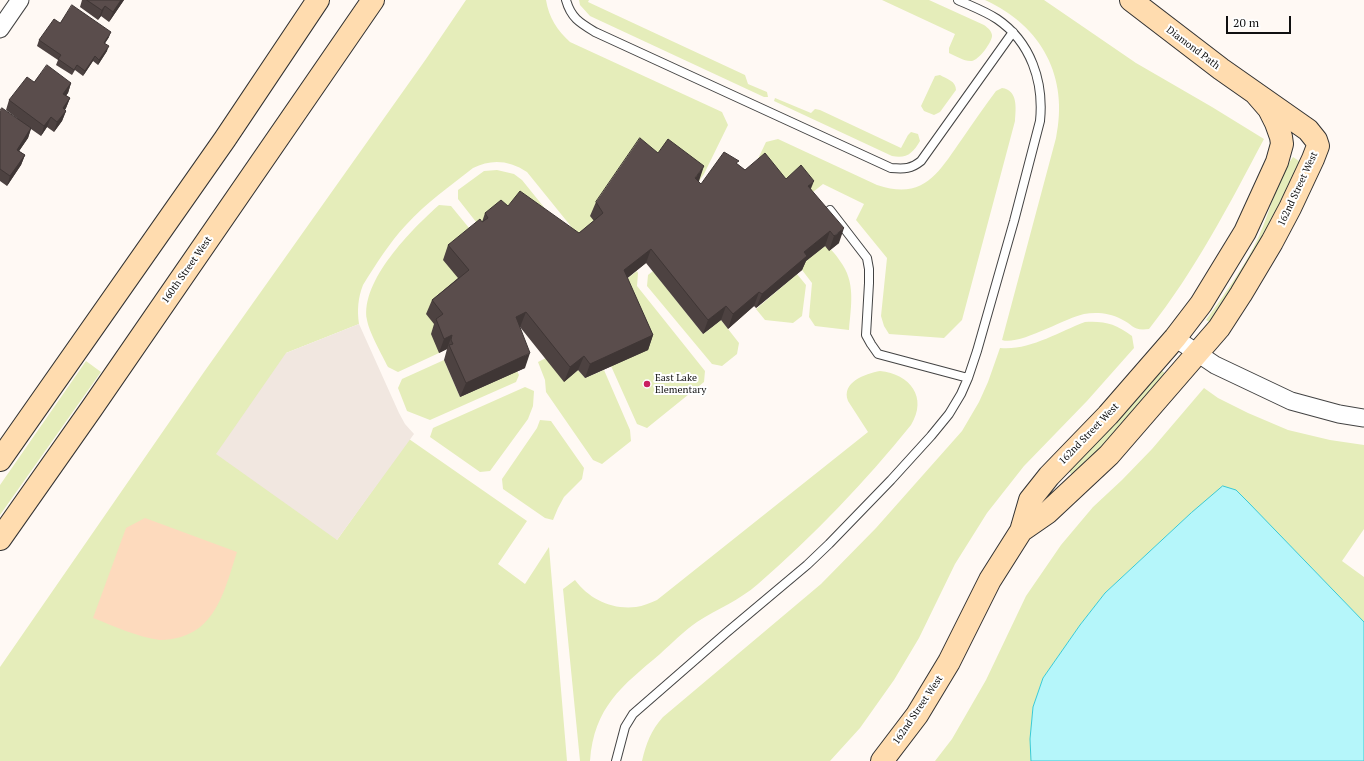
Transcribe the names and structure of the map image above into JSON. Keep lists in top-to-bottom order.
{
  "streets": {
    "street": ["Diamond Path", "162nd Street West", "160th Street West"]
  },
  "crossings": [
    ["Diamond Path", "162nd Street West"]
  ],
  "places": ["East Lake Elementary"],
  "scale_bar": "20 m"
}
